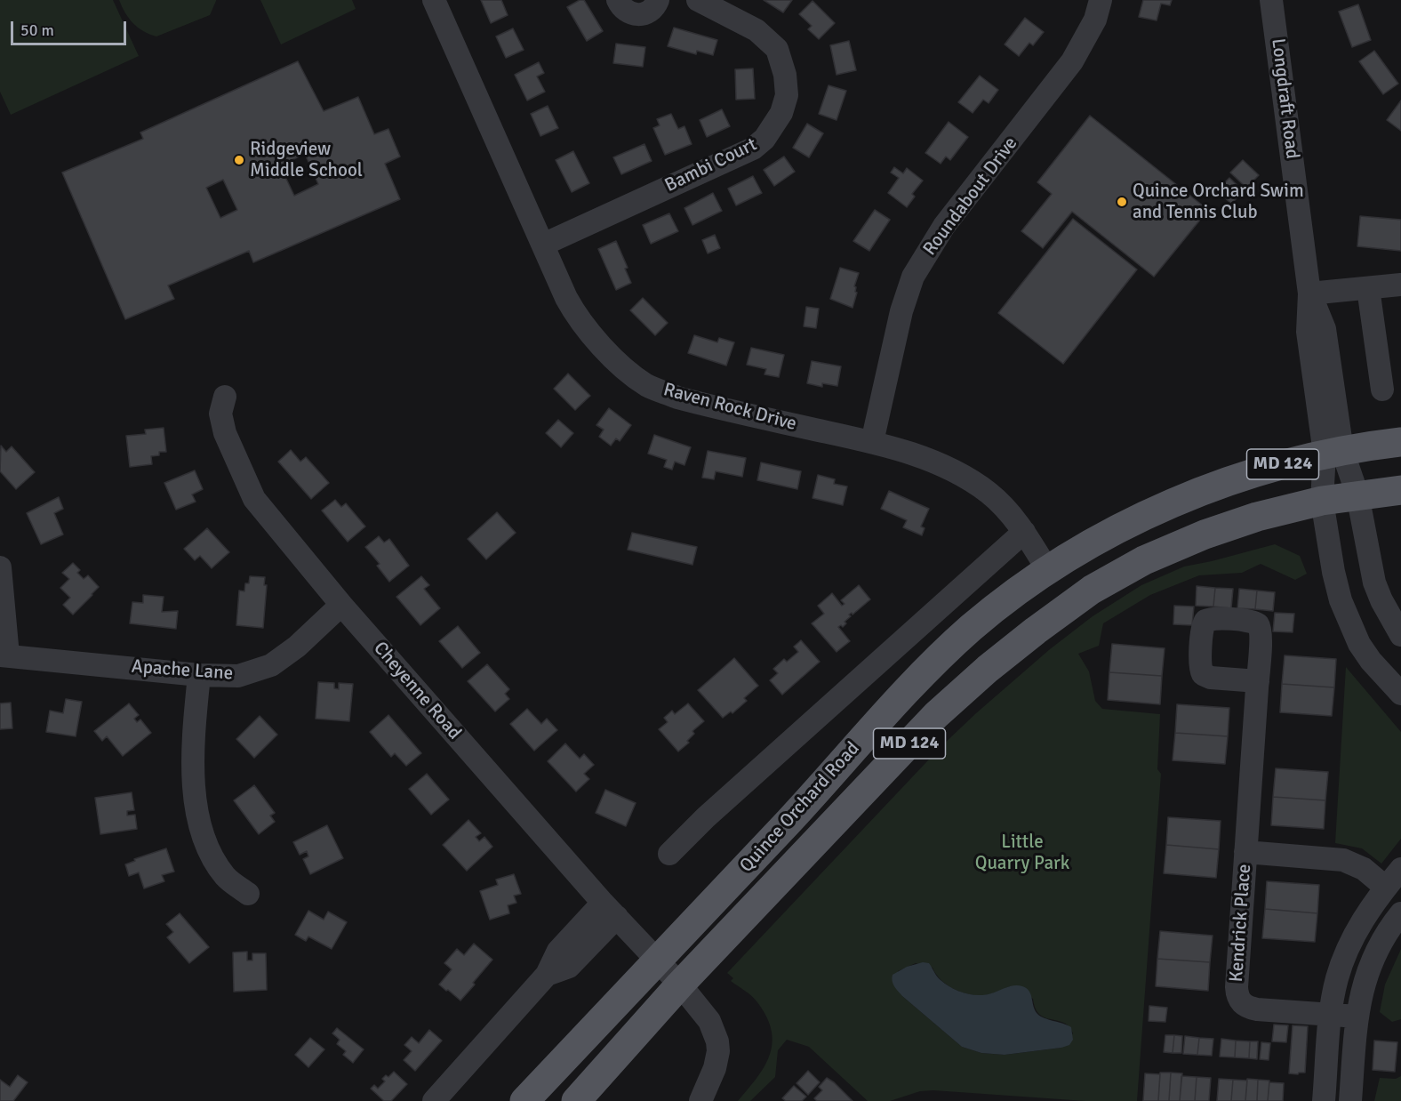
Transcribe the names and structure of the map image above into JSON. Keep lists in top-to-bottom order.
{
  "streets": {
    "main road": ["MD 124", "Quince Orchard Road"],
    "street": [
      "Longdraft Road",
      "Bambi Court",
      "Roundabout Drive",
      "Raven Rock Drive",
      "Apache Lane",
      "Cheyenne Road",
      "Kendrick Place"
    ]
  },
  "crossings": [
    ["Longdraft Road", "Quince Orchard Road"],
    ["Bambi Court", "Raven Rock Drive"],
    ["Roundabout Drive", "Raven Rock Drive"],
    ["Raven Rock Drive", "Quince Orchard Road"],
    ["Apache Lane", "Cheyenne Road"],
    ["Cheyenne Road", "Quince Orchard Road"]
  ],
  "parks": ["Little Quarry Park"],
  "places": ["Ridgeview Middle School", "Quince Orchard Swim and Tennis Club"],
  "scale_bar": "50 m"
}
